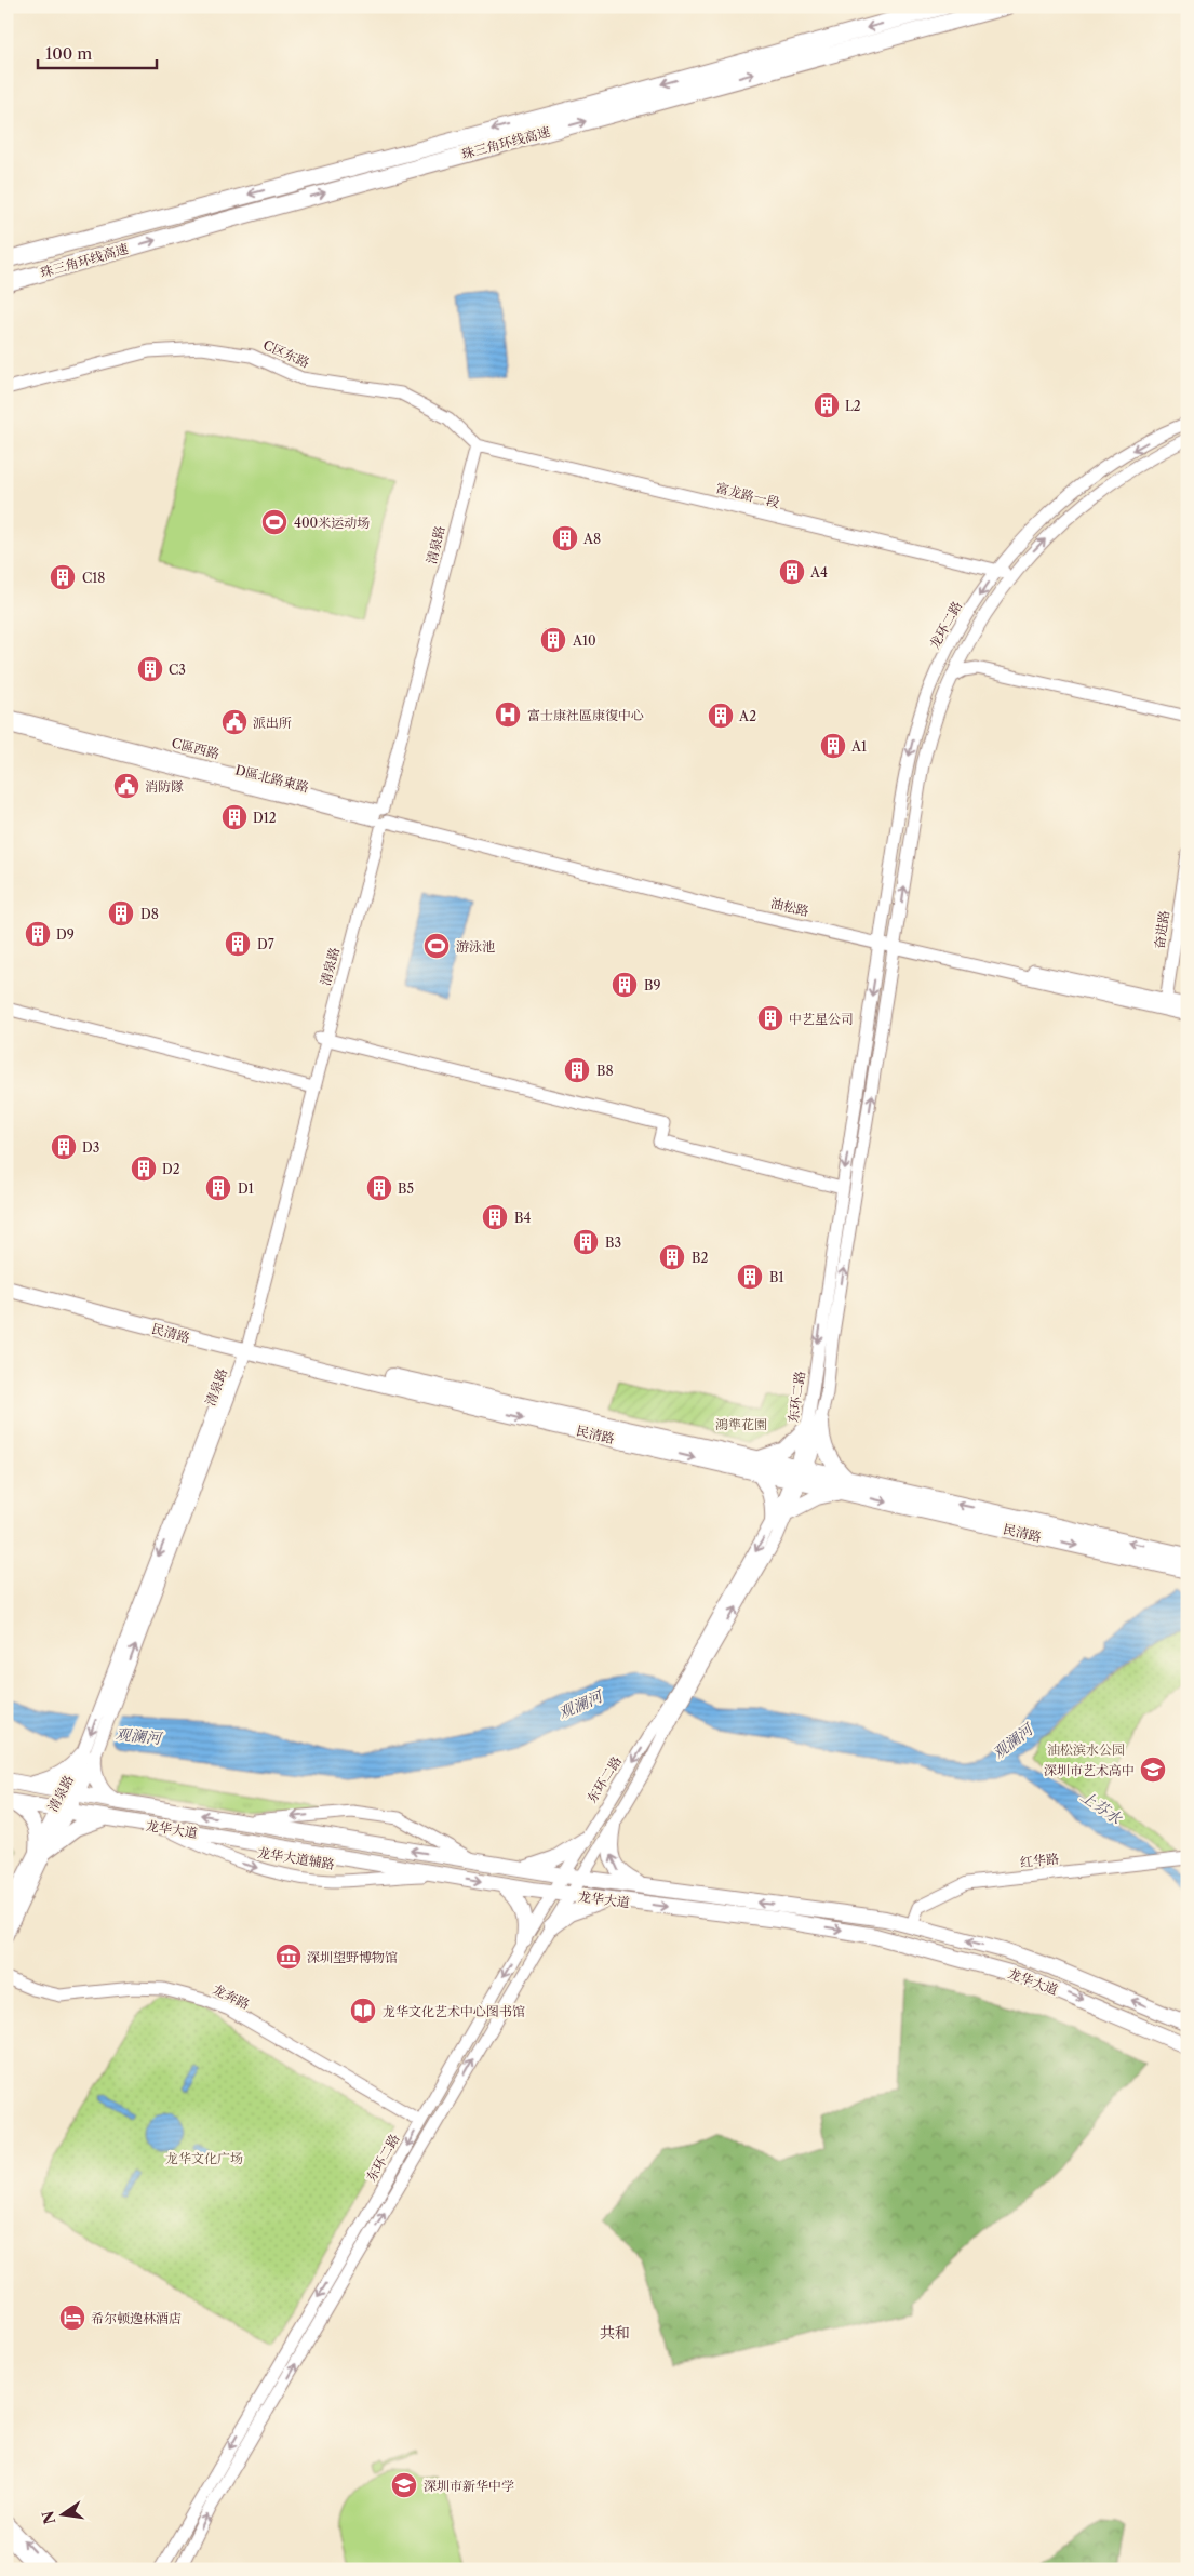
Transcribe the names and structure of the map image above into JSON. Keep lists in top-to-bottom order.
{
  "streets": {
    "highway": ["珠三角环线高速"],
    "main road": [
      "C区东路",
      "富龙路一段",
      "清泉路",
      "龙环二路",
      "C區西路",
      "D區北路東路",
      "油松路",
      "奋进路",
      "民清路",
      "东环二路",
      "龙华大道",
      "龙华大道辅路",
      "红华路",
      "龙奔路"
    ]
  },
  "crossings": [
    ["C区东路", "富龙路一段"],
    ["C区东路", "清泉路"],
    ["富龙路一段", "清泉路"],
    ["富龙路一段", "龙环二路"],
    ["清泉路", "C區西路"],
    ["清泉路", "D區北路東路"],
    ["清泉路", "油松路"],
    ["清泉路", "民清路"],
    ["清泉路", "龙华大道"],
    ["龙环二路", "油松路"],
    ["龙环二路", "东环二路"],
    ["C區西路", "D區北路東路"],
    ["C區西路", "油松路"],
    ["D區北路東路", "油松路"],
    ["油松路", "奋进路"],
    ["油松路", "东环二路"],
    ["民清路", "东环二路"],
    ["东环二路", "龙华大道"],
    ["东环二路", "龙奔路"],
    ["龙华大道", "龙华大道辅路"],
    ["龙华大道", "红华路"]
  ],
  "districts": ["共和"],
  "water": ["观澜河", "上芬水"],
  "parks": ["鴻準花園", "油松滨水公园", "龙华文化广场"],
  "places": {
    "building": [
      "L2",
      "A8",
      "A4",
      "C18",
      "A10",
      "C3",
      "A2",
      "A1",
      "D12",
      "D8",
      "D9",
      "D7",
      "B9",
      "中艺星公司",
      "B8",
      "D3",
      "D2",
      "D1",
      "B5",
      "B4",
      "B3",
      "B2",
      "B1"
    ],
    "sports": ["400米运动场", "游泳池"],
    "hospital": ["富士康社區康復中心"],
    "public building": ["派出所", "消防隊"],
    "school or university": ["深圳市艺术高中", "深圳市新华中学"],
    "museum": ["深圳望野博物馆"],
    "library": ["龙华文化艺术中心图书馆"],
    "hotel": ["希尔顿逸林酒店"]
  },
  "scale_bar": "100 m",
  "north": "left"
}
